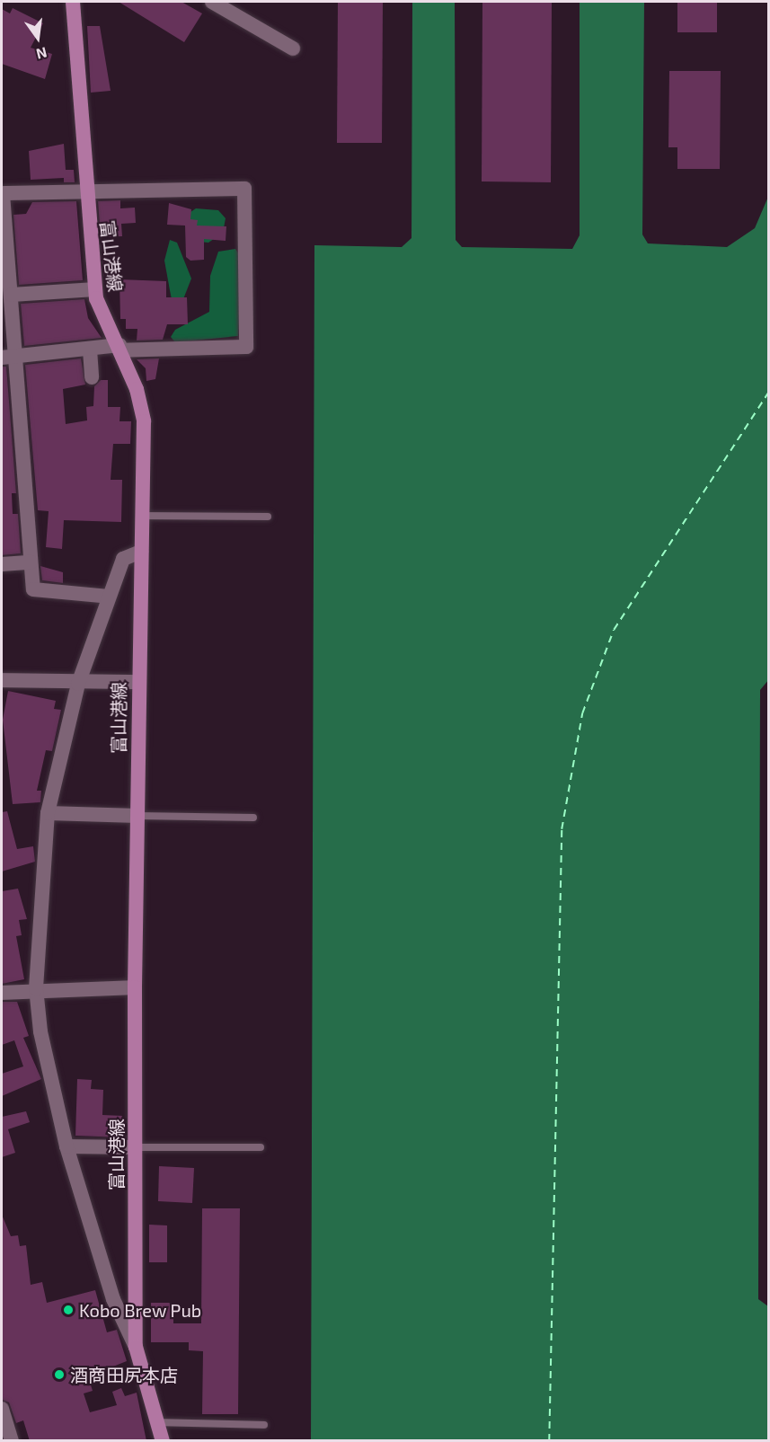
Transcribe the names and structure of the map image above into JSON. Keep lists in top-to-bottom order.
{
  "streets": {
    "main road": ["富山港線"]
  },
  "places": ["Kobo Brew Pub", "酒商田尻本店"],
  "north": "bottom"
}
